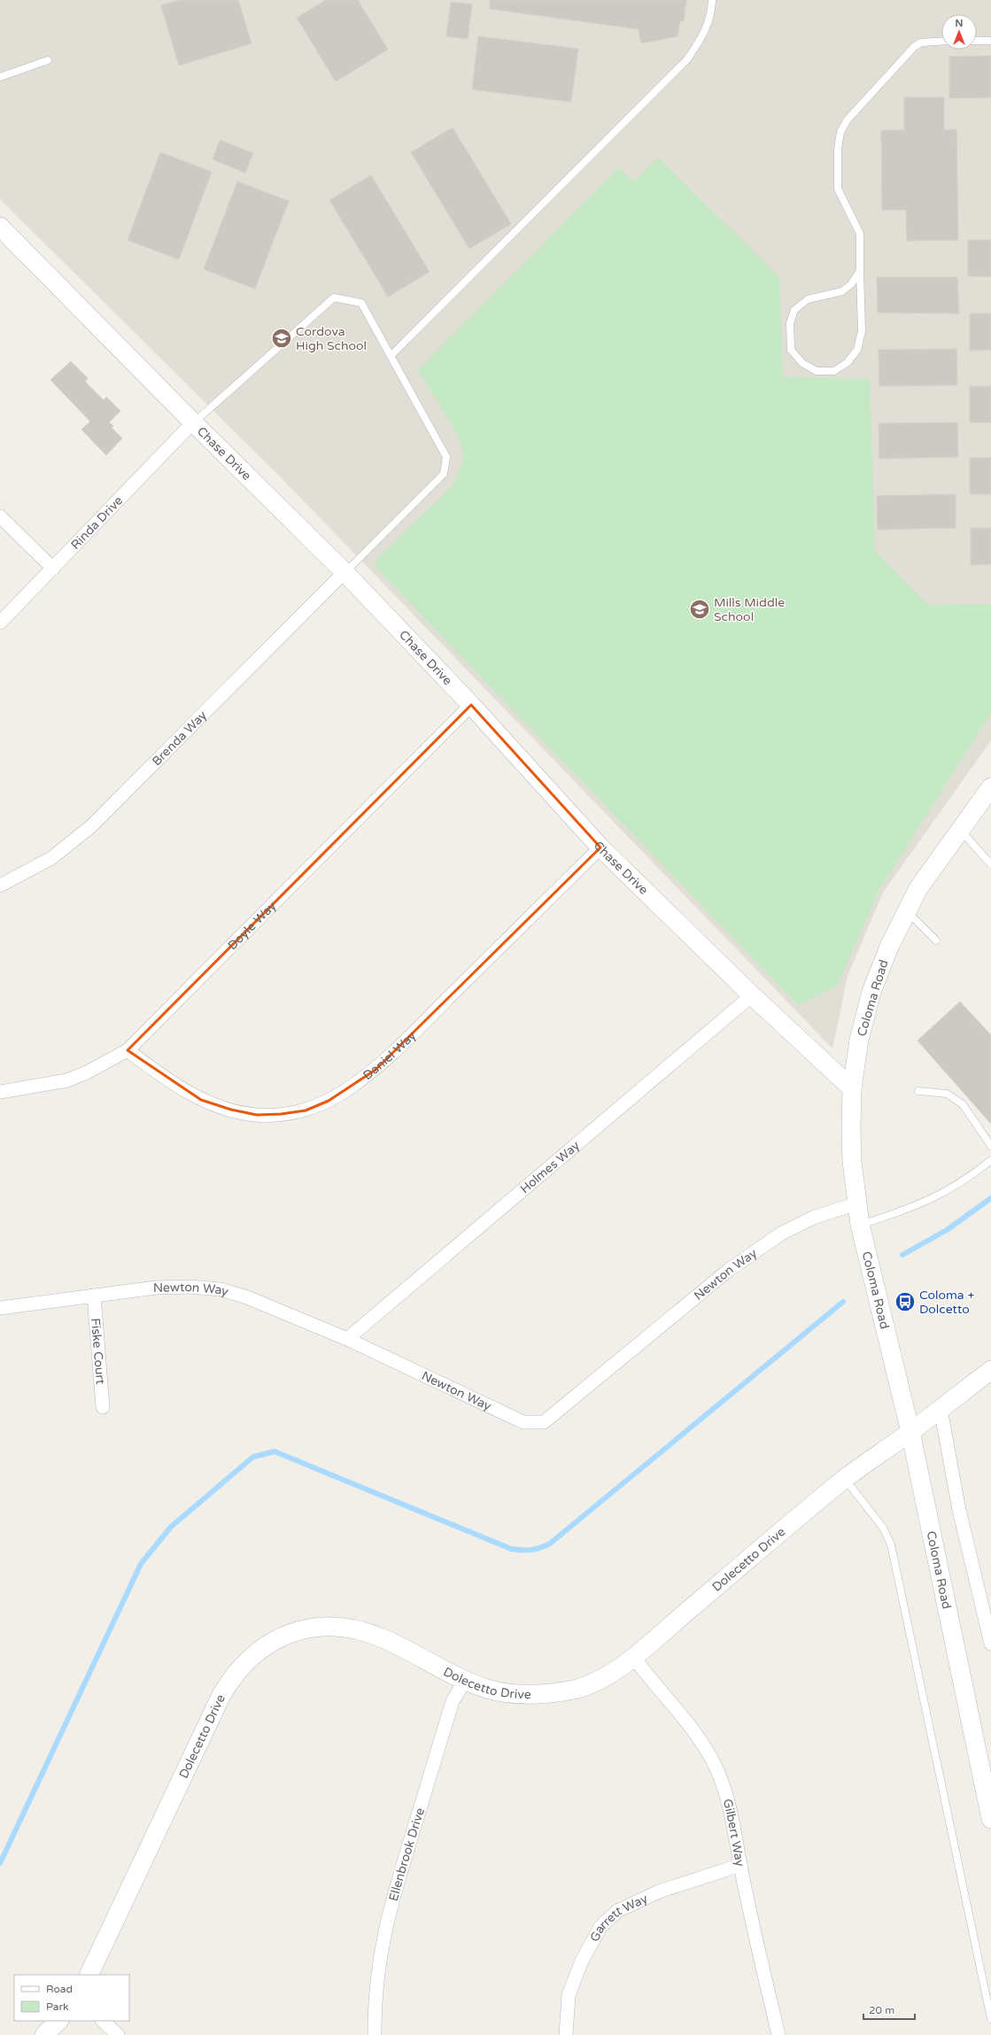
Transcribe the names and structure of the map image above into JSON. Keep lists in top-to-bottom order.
{
  "streets": {
    "street": [
      "Chase Drive",
      "Rinda Drive",
      "Brenda Way",
      "Doyle Way",
      "Coloma Road",
      "Daniel Way",
      "Holmes Way",
      "Newton Way",
      "Fiske Court",
      "Dolecetto Drive",
      "Gilbert Way",
      "Ellenbrook Drive",
      "Garrett Way"
    ]
  },
  "crossings": [
    ["Chase Drive", "Rinda Drive"],
    ["Chase Drive", "Brenda Way"],
    ["Chase Drive", "Doyle Way"],
    ["Chase Drive", "Coloma Road"],
    ["Chase Drive", "Daniel Way"],
    ["Chase Drive", "Holmes Way"],
    ["Doyle Way", "Daniel Way"],
    ["Coloma Road", "Newton Way"],
    ["Coloma Road", "Dolecetto Drive"],
    ["Holmes Way", "Newton Way"],
    ["Newton Way", "Fiske Court"],
    ["Dolecetto Drive", "Gilbert Way"],
    ["Dolecetto Drive", "Ellenbrook Drive"],
    ["Gilbert Way", "Garrett Way"]
  ],
  "places": {
    "school or university": ["Cordova High School", "Mills Middle School"],
    "bus stop": ["Coloma + Dolcetto"]
  },
  "legend": ["Road", "Park"],
  "scale_bar": "20 m",
  "north": "top"
}
